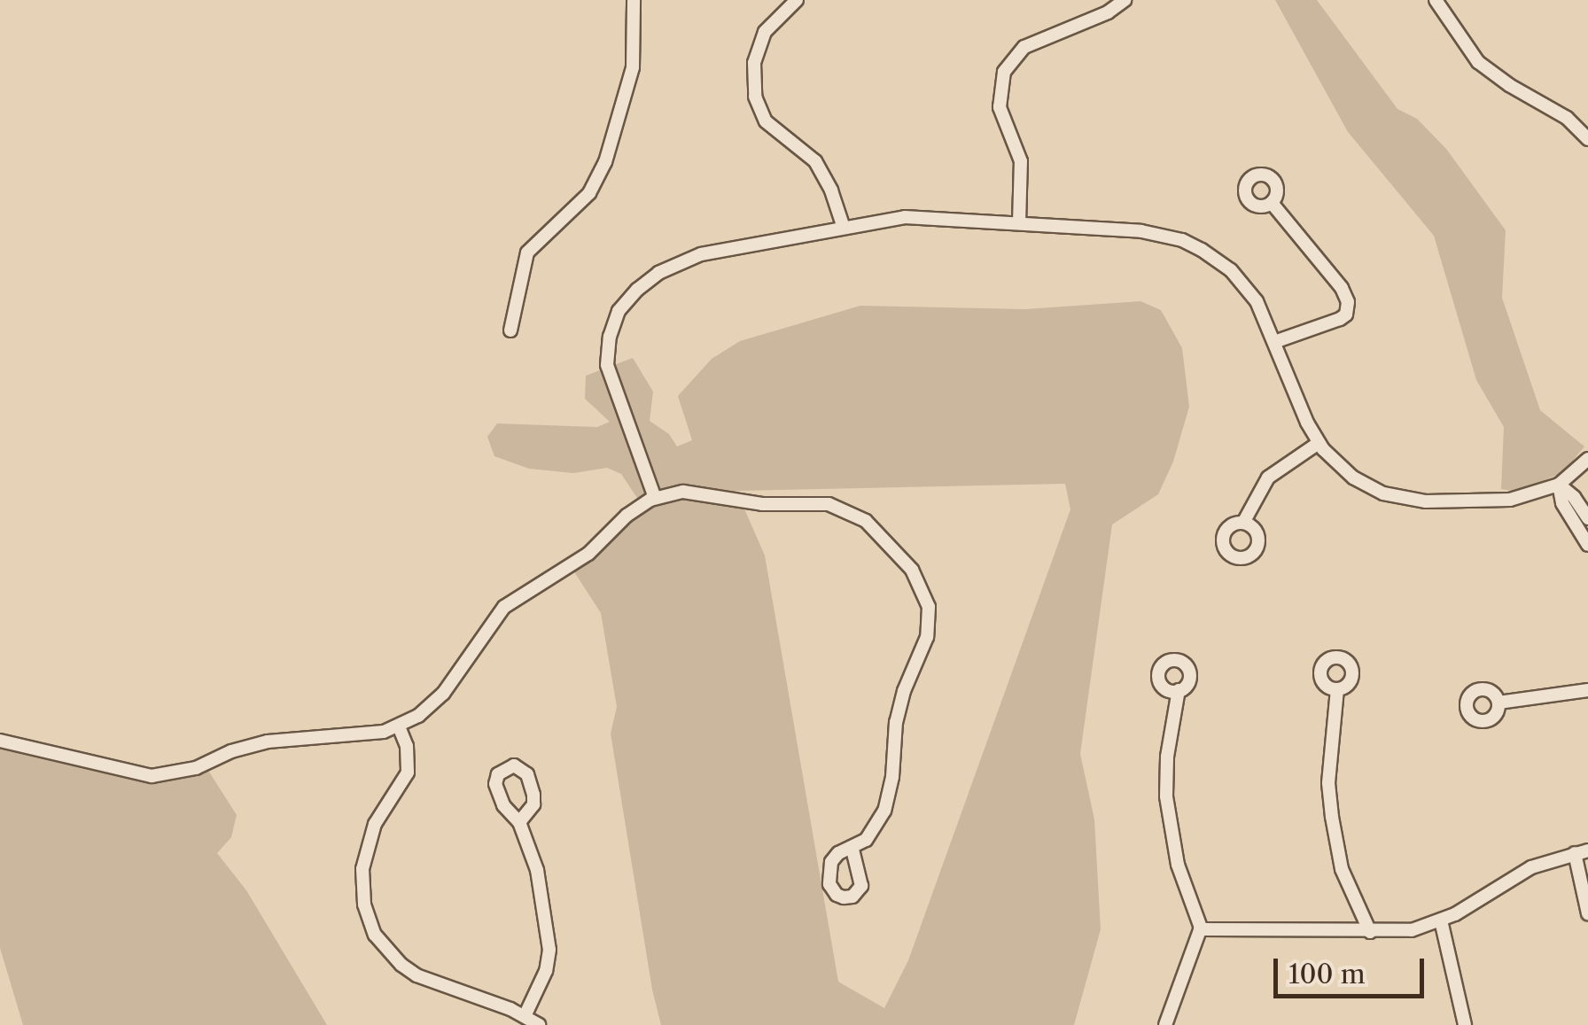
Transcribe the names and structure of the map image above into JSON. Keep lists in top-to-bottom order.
{
  "scale_bar": "100 m"
}
